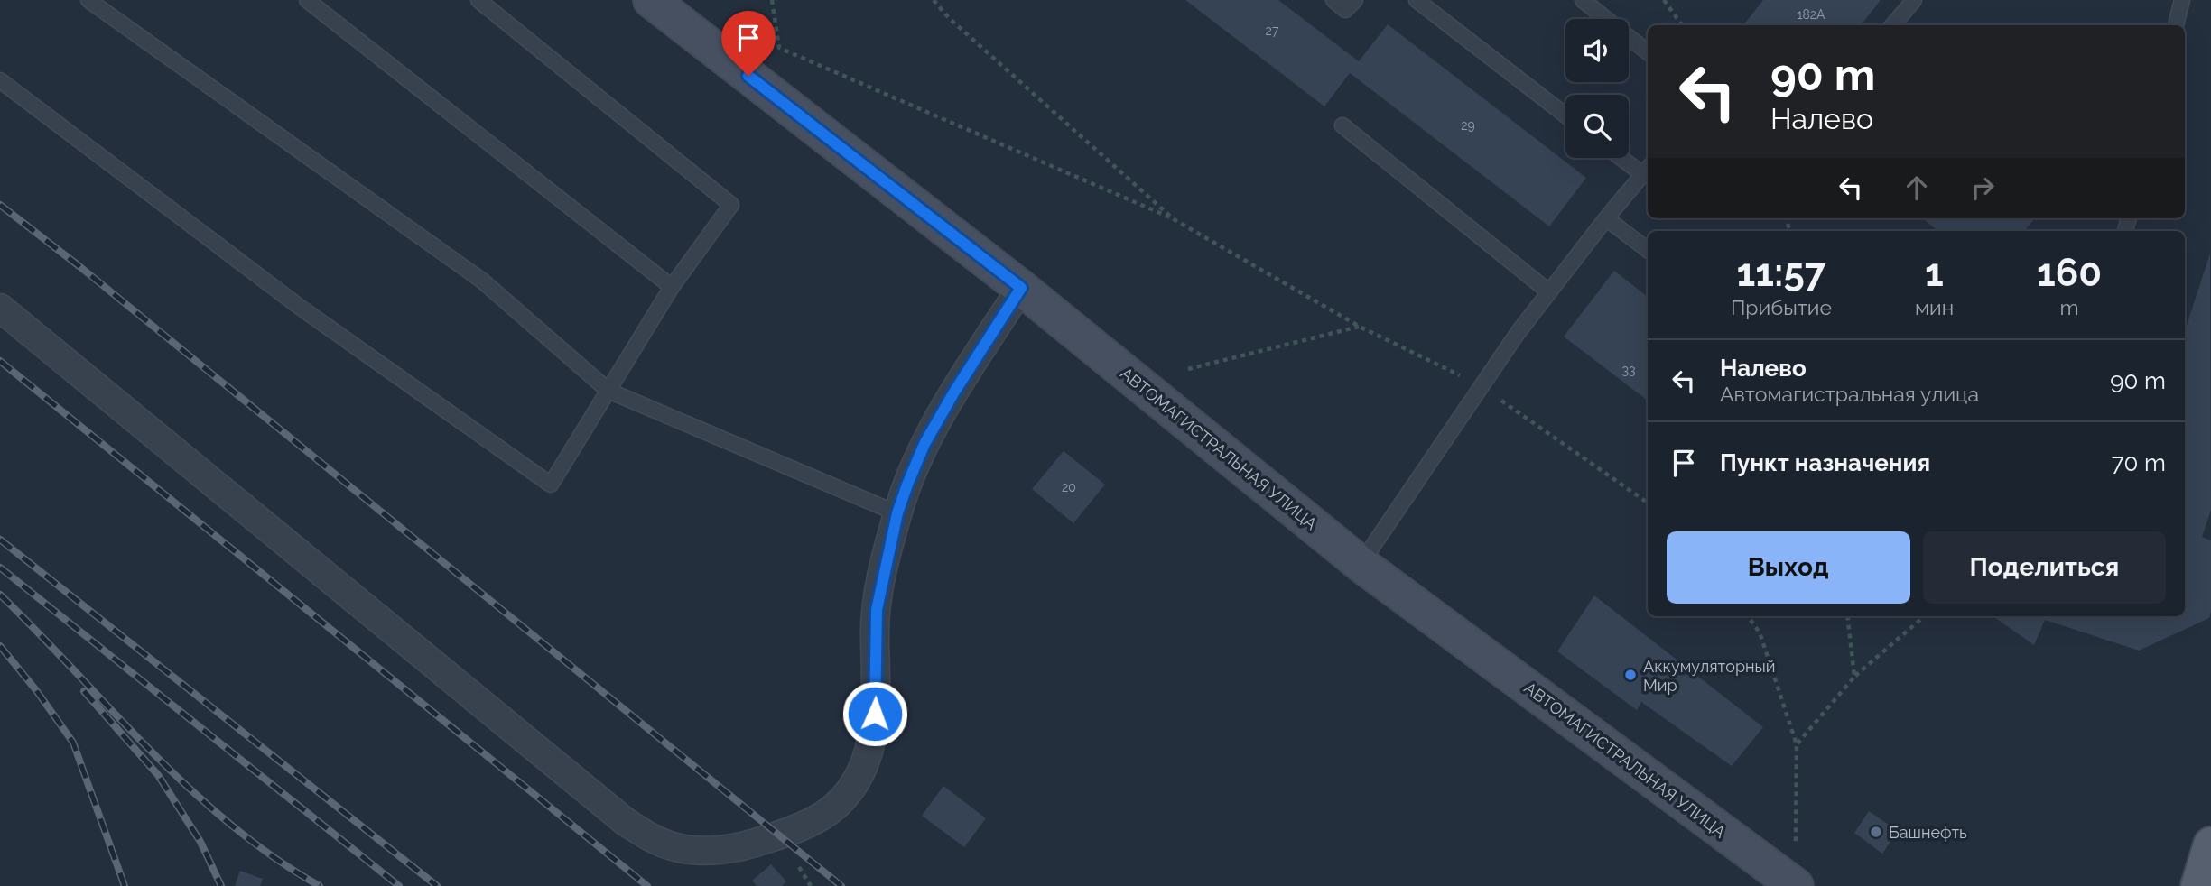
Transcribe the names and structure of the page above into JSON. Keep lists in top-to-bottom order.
{
  "streets": {
    "main road": ["АВТОМАГИСТРАЛЬНАЯ УЛИЦА"]
  },
  "places": ["Аккумуляторный Мир", "Башнефть"],
  "house_numbers": [
    "182А",
    "27",
    "29",
    "33",
    "20"
  ],
  "page": {
    "turn": ["90 m", "Налево"],
    "eta": [
      "11:57",
      "Прибытие",
      "1",
      "мин",
      "160",
      "m"
    ],
    "list": [
      {
        "name": "Налево",
        "note": "Автомагистральная улица",
        "value": "90 m"
      },
      {
        "name": "Пункт назначения",
        "value": "70 m"
      }
    ],
    "buttons": ["Выход", "Поделиться"]
  }
}
